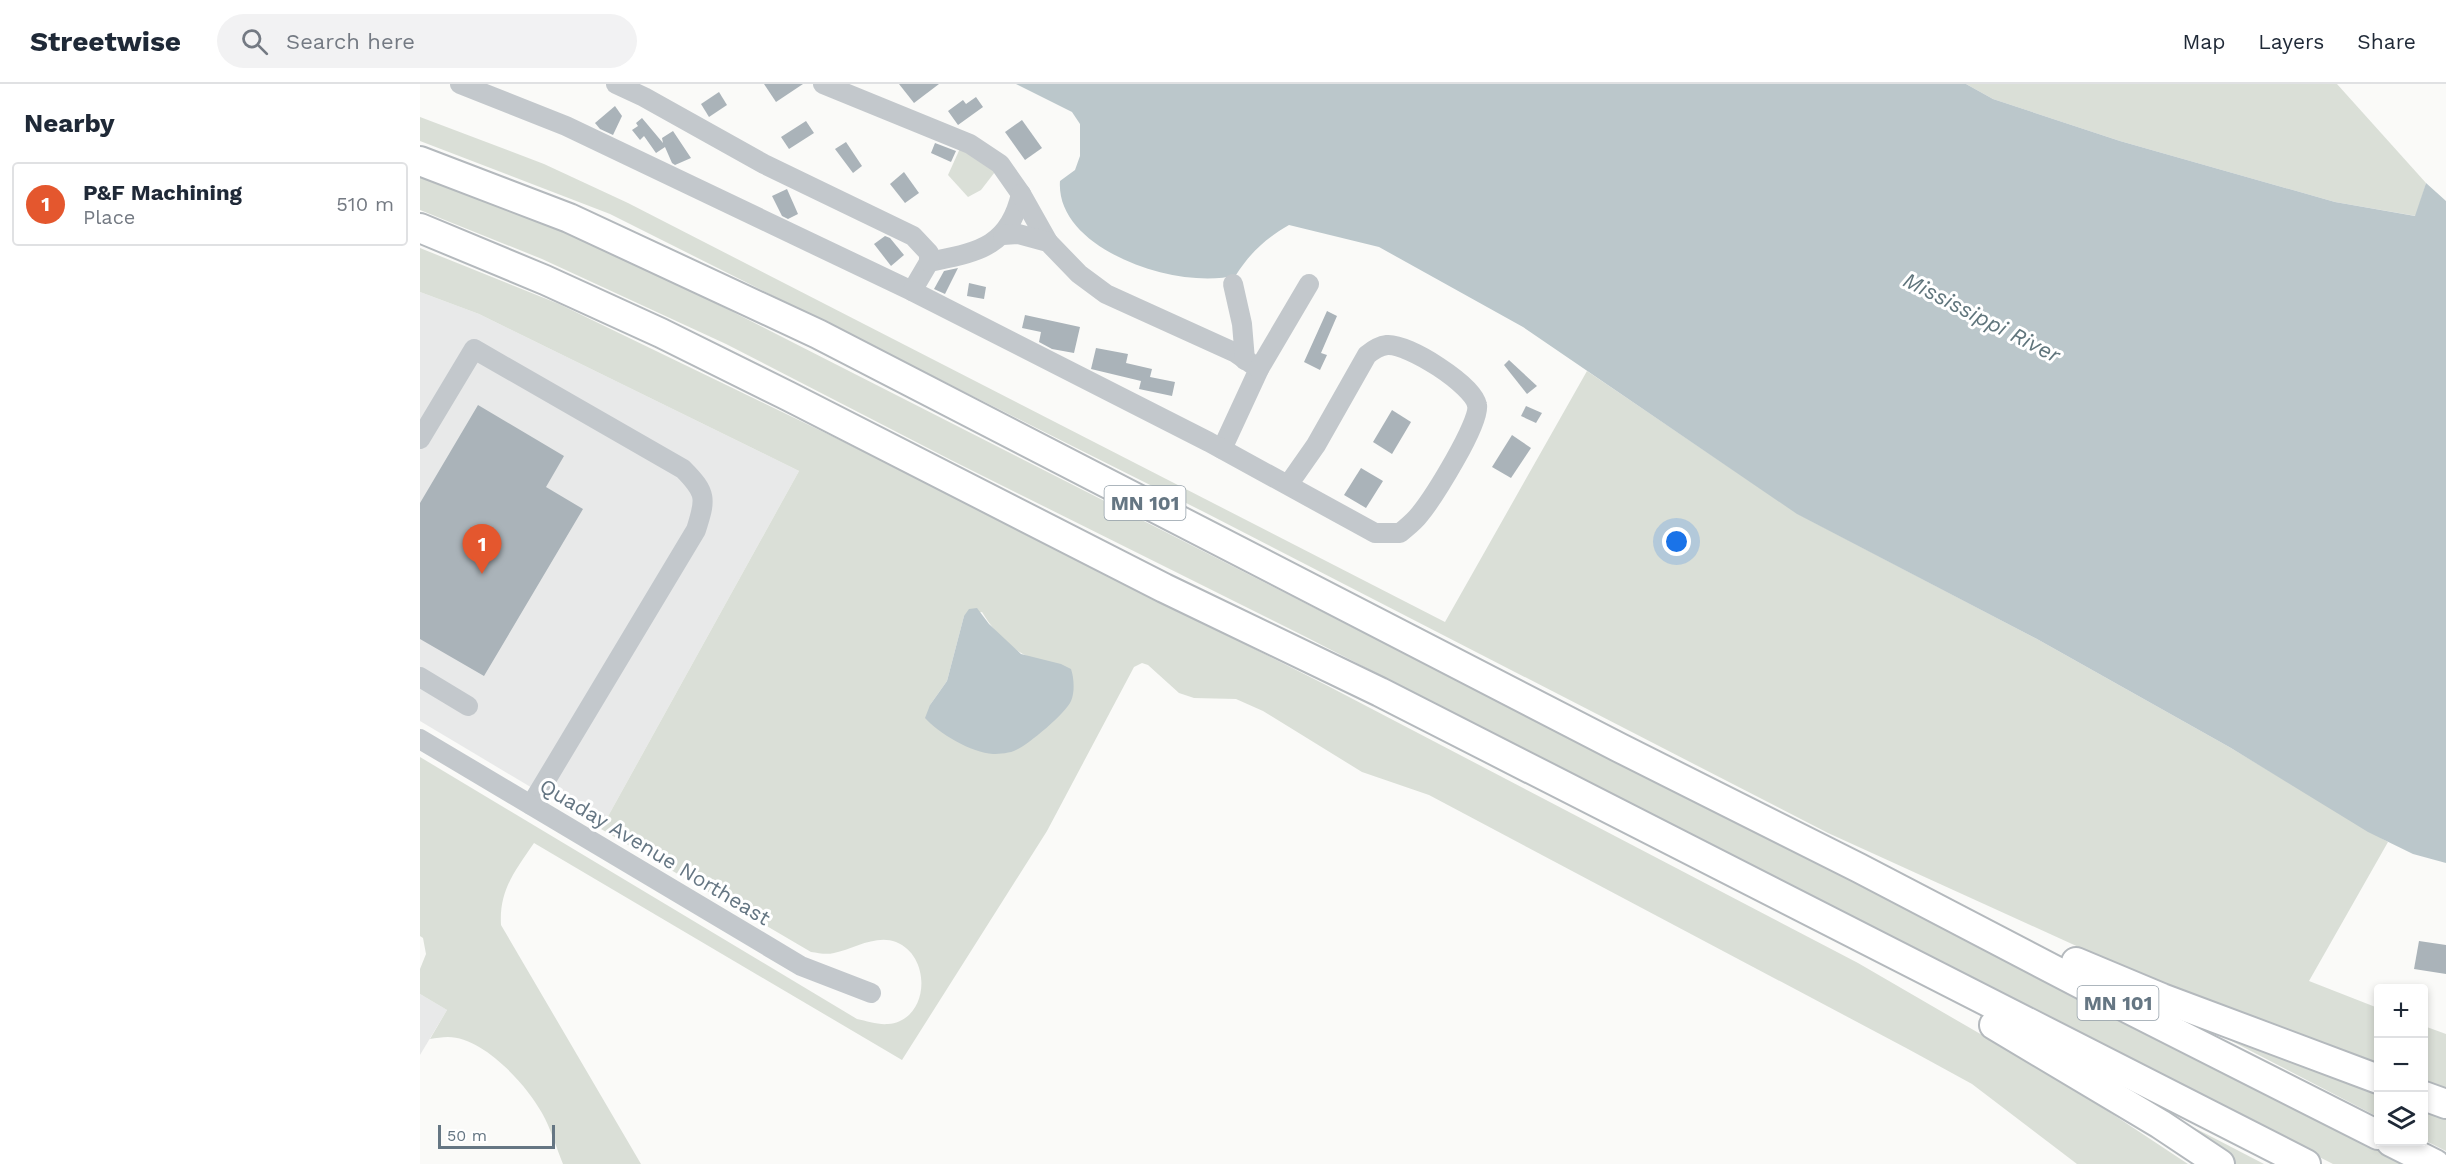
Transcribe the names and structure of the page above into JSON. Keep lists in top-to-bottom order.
{
  "streets": {
    "highway": ["MN 101"],
    "street": ["Quaday Avenue Northeast"]
  },
  "water": ["Mississippi River"],
  "scale_bar": "50 m",
  "page": {
    "header": "Streetwise",
    "search": "Search here",
    "nav": ["Map", "Layers", "Share"],
    "heading": "Nearby",
    "list": [
      {
        "mark": "1",
        "name": "P&F Machining",
        "note": "Place",
        "value": "510 m"
      }
    ],
    "pins": "1",
    "map_buttons": ["+", "−"],
    "scale": "50 m"
  }
}
